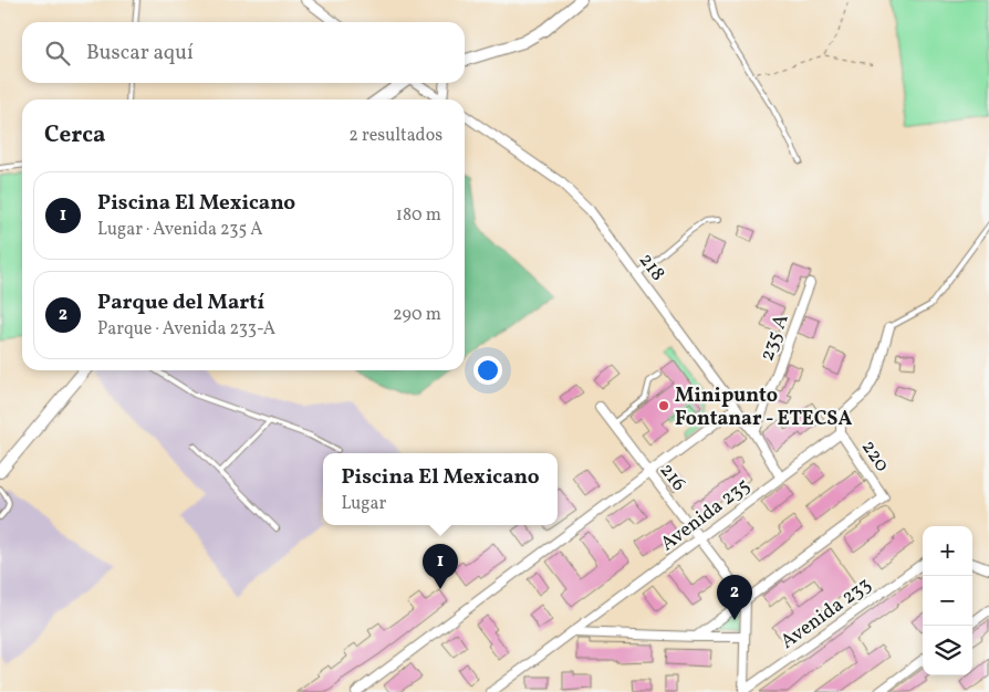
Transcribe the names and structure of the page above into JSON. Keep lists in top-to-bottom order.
{
  "streets": {
    "street": [
      "218",
      "235 A",
      "220",
      "216",
      "Avenida 235",
      "Avenida 233"
    ]
  },
  "crossings": [
    ["218", "235 A"],
    ["218", "Avenida 235"],
    ["220", "216"],
    ["220", "Avenida 235"],
    ["216", "Avenida 235"]
  ],
  "places": ["Minipunto Fontanar - ETECSA"],
  "page": {
    "search": "Buscar aquí",
    "heading": ["Cerca", "2 resultados"],
    "list": [
      {
        "mark": "1",
        "name": "Piscina El Mexicano",
        "note": "Lugar · Avenida 235 A",
        "value": "180 m"
      },
      {
        "mark": "2",
        "name": "Parque del Martí",
        "note": "Parque · Avenida 233-A",
        "value": "290 m"
      }
    ],
    "popup": ["Piscina El Mexicano", "Lugar"],
    "map_buttons": ["+", "−"],
    "pins": ["1", "2"]
  }
}
